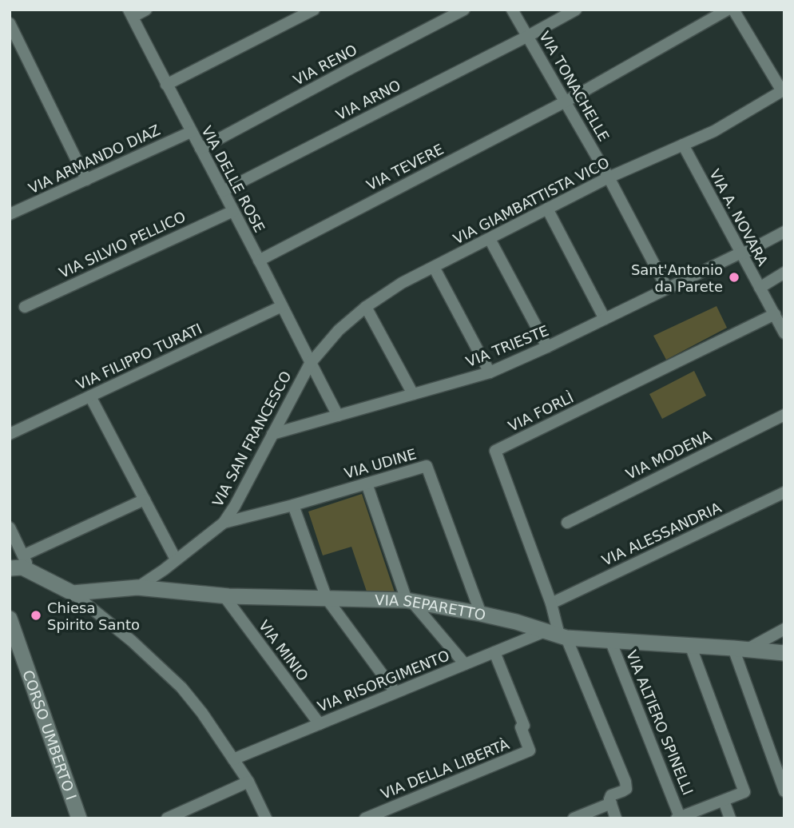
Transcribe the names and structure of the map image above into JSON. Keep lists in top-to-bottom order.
{
  "streets": {
    "street": [
      "VIA RENO",
      "VIA TONACHELLE",
      "VIA ARNO",
      "VIA ARMANDO DIAZ",
      "VIA TEVERE",
      "VIA DELLE ROSE",
      "VIA GIAMBATTISTA VICO",
      "VIA A. NOVARA",
      "VIA SILVIO PELLICO",
      "VIA TRIESTE",
      "VIA FILIPPO TURATI",
      "VIA FORLÌ",
      "VIA SAN FRANCESCO",
      "VIA MODENA",
      "VIA UDINE",
      "VIA ALESSANDRIA",
      "VIA SEPARETTO",
      "VIA MINIO",
      "VIA RISORGIMENTO",
      "VIA ALTIERO SPINELLI",
      "CORSO UMBERTO I",
      "VIA DELLA LIBERTÀ"
    ]
  },
  "crossings": [
    ["VIA RENO", "VIA DELLE ROSE"],
    ["VIA TONACHELLE", "VIA ARNO"],
    ["VIA TONACHELLE", "VIA TEVERE"],
    ["VIA TONACHELLE", "VIA GIAMBATTISTA VICO"],
    ["VIA TONACHELLE", "VIA TRIESTE"],
    ["VIA ARNO", "VIA DELLE ROSE"],
    ["VIA ARMANDO DIAZ", "VIA DELLE ROSE"],
    ["VIA TEVERE", "VIA DELLE ROSE"],
    ["VIA DELLE ROSE", "VIA GIAMBATTISTA VICO"],
    ["VIA DELLE ROSE", "VIA SILVIO PELLICO"],
    ["VIA DELLE ROSE", "VIA TRIESTE"],
    ["VIA DELLE ROSE", "VIA FILIPPO TURATI"],
    ["VIA DELLE ROSE", "VIA SAN FRANCESCO"],
    ["VIA GIAMBATTISTA VICO", "VIA A. NOVARA"],
    ["VIA GIAMBATTISTA VICO", "VIA SAN FRANCESCO"],
    ["VIA A. NOVARA", "VIA TRIESTE"],
    ["VIA A. NOVARA", "VIA FORLÌ"],
    ["VIA TRIESTE", "VIA SAN FRANCESCO"],
    ["VIA FORLÌ", "VIA ALESSANDRIA"],
    ["VIA FORLÌ", "VIA SEPARETTO"],
    ["VIA FORLÌ", "VIA RISORGIMENTO"],
    ["VIA SAN FRANCESCO", "VIA UDINE"],
    ["VIA SAN FRANCESCO", "VIA SEPARETTO"],
    ["VIA UDINE", "VIA SEPARETTO"],
    ["VIA SEPARETTO", "VIA MINIO"],
    ["VIA SEPARETTO", "VIA RISORGIMENTO"],
    ["VIA SEPARETTO", "VIA ALTIERO SPINELLI"],
    ["VIA MINIO", "VIA RISORGIMENTO"],
    ["VIA RISORGIMENTO", "VIA DELLA LIBERTÀ"]
  ],
  "places": ["Sant'Antonio da Parete", "Chiesa Spirito Santo"]
}
